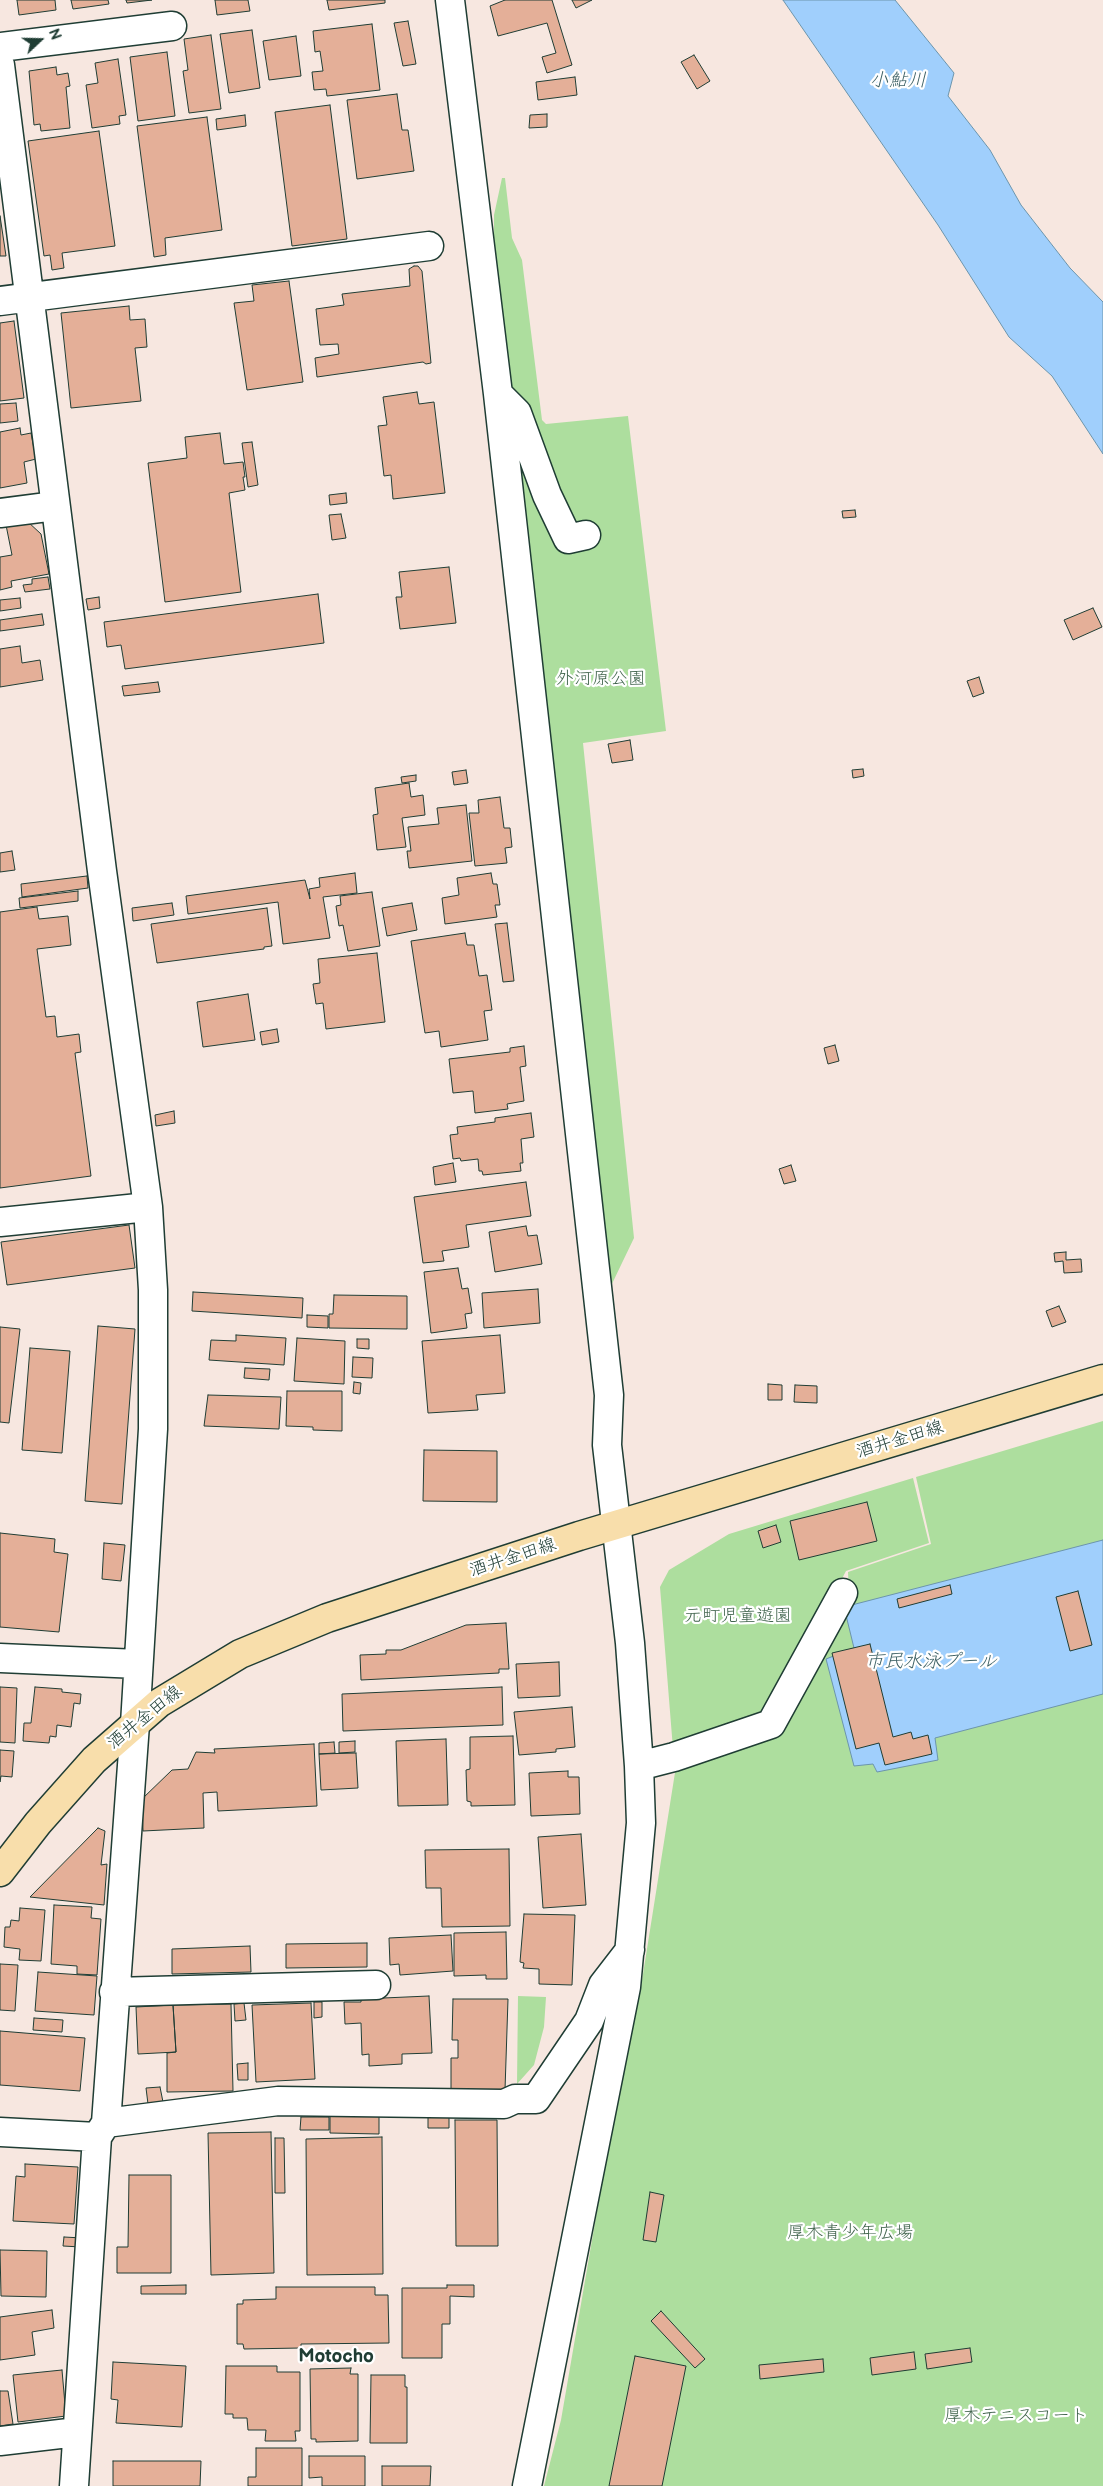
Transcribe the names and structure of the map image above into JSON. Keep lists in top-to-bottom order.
{
  "streets": {
    "main road": ["酒井金田線"]
  },
  "districts": ["Motocho"],
  "water": ["小鮎川", "市民水泳プール"],
  "parks": [
    "外河原公園",
    "元町児童遊園",
    "厚木青少年広場",
    "厚木テニスコート"
  ],
  "north": "right"
}
